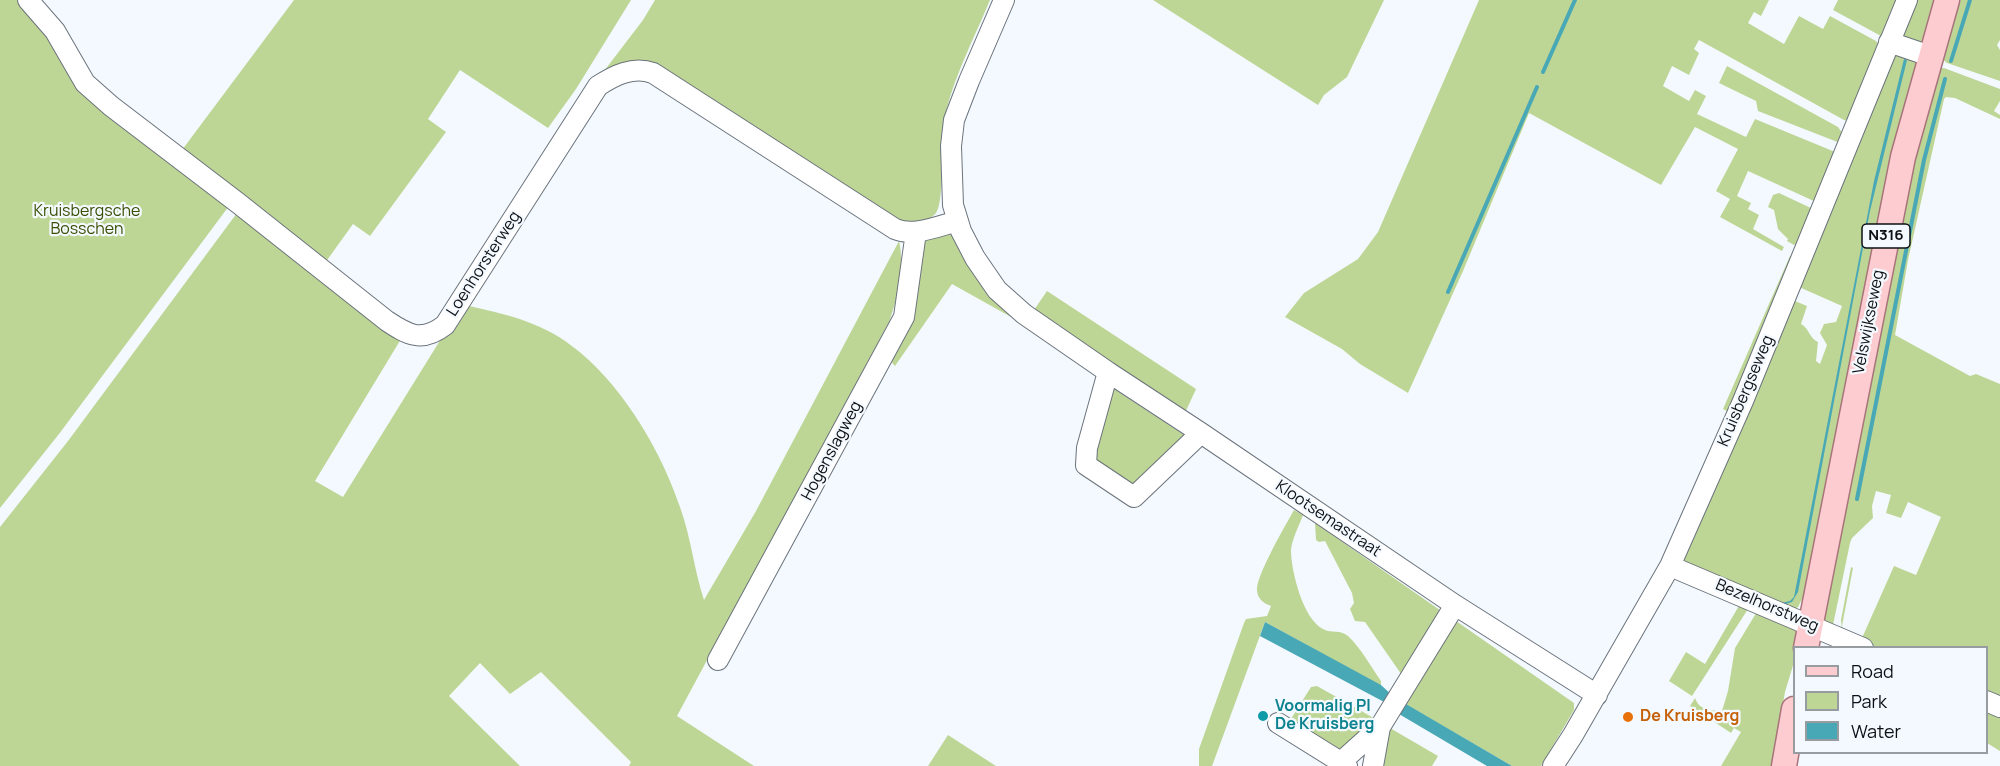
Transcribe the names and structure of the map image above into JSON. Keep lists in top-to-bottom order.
{
  "streets": {
    "main road": ["N316", "Velswijkseweg"],
    "street": [
      "Loenhorsterweg",
      "Kruisbergseweg",
      "Hogenslagweg",
      "Klootsemastraat",
      "Bezelhorstweg"
    ]
  },
  "crossings": [
    ["Loenhorsterweg", "Hogenslagweg"],
    ["Loenhorsterweg", "Klootsemastraat"],
    ["Velswijkseweg", "Bezelhorstweg"],
    ["Kruisbergseweg", "Klootsemastraat"],
    ["Kruisbergseweg", "Bezelhorstweg"]
  ],
  "parks": ["Kruisbergsche Bosschen"],
  "places": ["Voormalig PI De Kruisberg", "De Kruisberg"],
  "legend": ["Road", "Park", "Water"]
}
